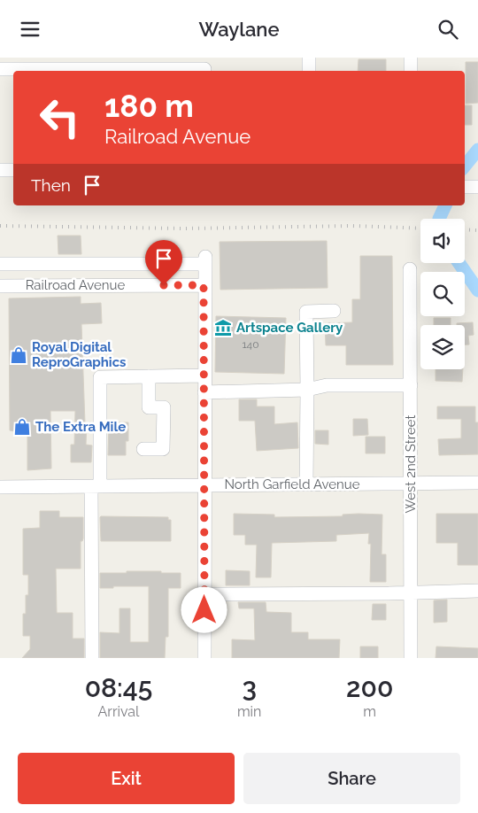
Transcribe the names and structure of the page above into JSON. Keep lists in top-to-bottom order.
{
  "streets": {
    "street": ["Railroad Avenue", "West 2nd Street", "North Garfield Avenue"]
  },
  "crossings": [
    ["West 2nd Street", "North Garfield Avenue"]
  ],
  "places": {
    "museum": ["Artspace Gallery"],
    "shop": ["Royal Digital ReproGraphics", "The Extra Mile"]
  },
  "house_numbers": ["140"],
  "page": {
    "header": "Waylane",
    "turn": ["180 m", "Railroad Avenue"],
    "then": "Then",
    "eta": [
      "08:45",
      "Arrival",
      "3",
      "min",
      "200",
      "m"
    ],
    "buttons": ["Exit", "Share"]
  }
}
